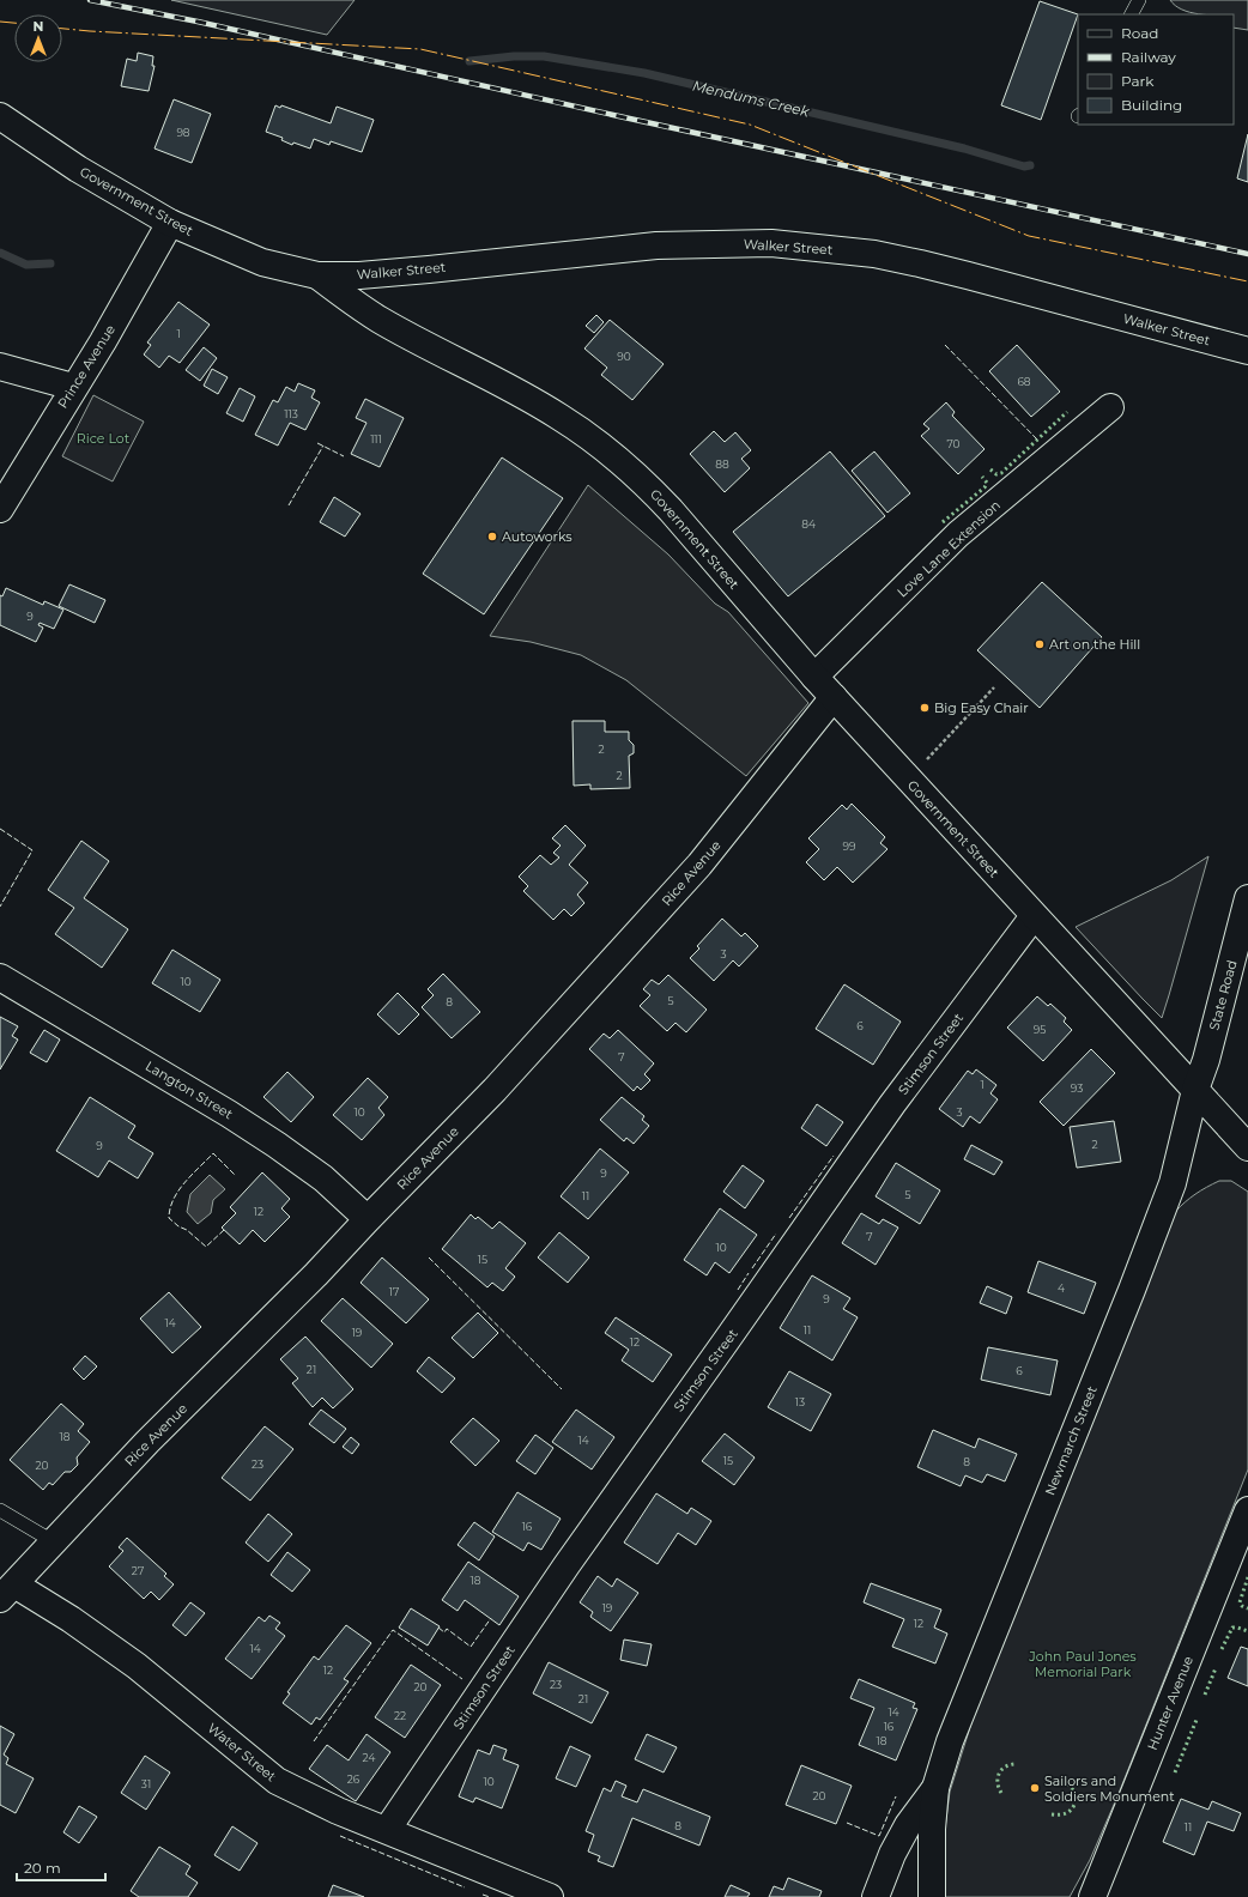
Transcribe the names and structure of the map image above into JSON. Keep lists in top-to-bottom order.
{
  "streets": {
    "street": [
      "Government Street",
      "Walker Street",
      "Prince Avenue",
      "Love Lane Extension",
      "Rice Avenue",
      "State Road",
      "Stimson Street",
      "Langton Street",
      "Newmarch Street",
      "Hunter Avenue",
      "Water Street"
    ]
  },
  "crossings": [
    ["Government Street", "Walker Street"],
    ["Government Street", "Prince Avenue"],
    ["Government Street", "Love Lane Extension"],
    ["Government Street", "Rice Avenue"],
    ["Government Street", "State Road"],
    ["Government Street", "Stimson Street"],
    ["Government Street", "Newmarch Street"],
    ["Rice Avenue", "Langton Street"],
    ["Rice Avenue", "Water Street"],
    ["State Road", "Newmarch Street"],
    ["Stimson Street", "Water Street"]
  ],
  "water": ["Mendums Creek"],
  "parks": ["Rice Lot", "John Paul Jones Memorial Park"],
  "places": [
    "Autoworks",
    "Art on the Hill",
    "Big Easy Chair",
    "Sailors and Soldiers Monument"
  ],
  "house_numbers": [
    "98",
    "1",
    "90",
    "68",
    "113",
    "111",
    "70",
    "88",
    "84",
    "9",
    "2",
    "2",
    "99",
    "3",
    "10",
    "5",
    "8",
    "6",
    "95",
    "7",
    "1",
    "93",
    "10",
    "3",
    "2",
    "9",
    "9",
    "5",
    "11",
    "12",
    "7",
    "10",
    "15",
    "4",
    "17",
    "9",
    "14",
    "11",
    "19",
    "12",
    "21",
    "6",
    "13",
    "18",
    "14",
    "15",
    "8",
    "23",
    "20",
    "16",
    "27",
    "18",
    "19",
    "12",
    "14",
    "12",
    "23",
    "20",
    "21",
    "14",
    "22",
    "16",
    "18",
    "24",
    "26",
    "10",
    "31",
    "20",
    "8",
    "11"
  ],
  "legend": [
    "Road",
    "Railway",
    "Park",
    "Building"
  ],
  "scale_bar": "20 m",
  "north": "top"
}
